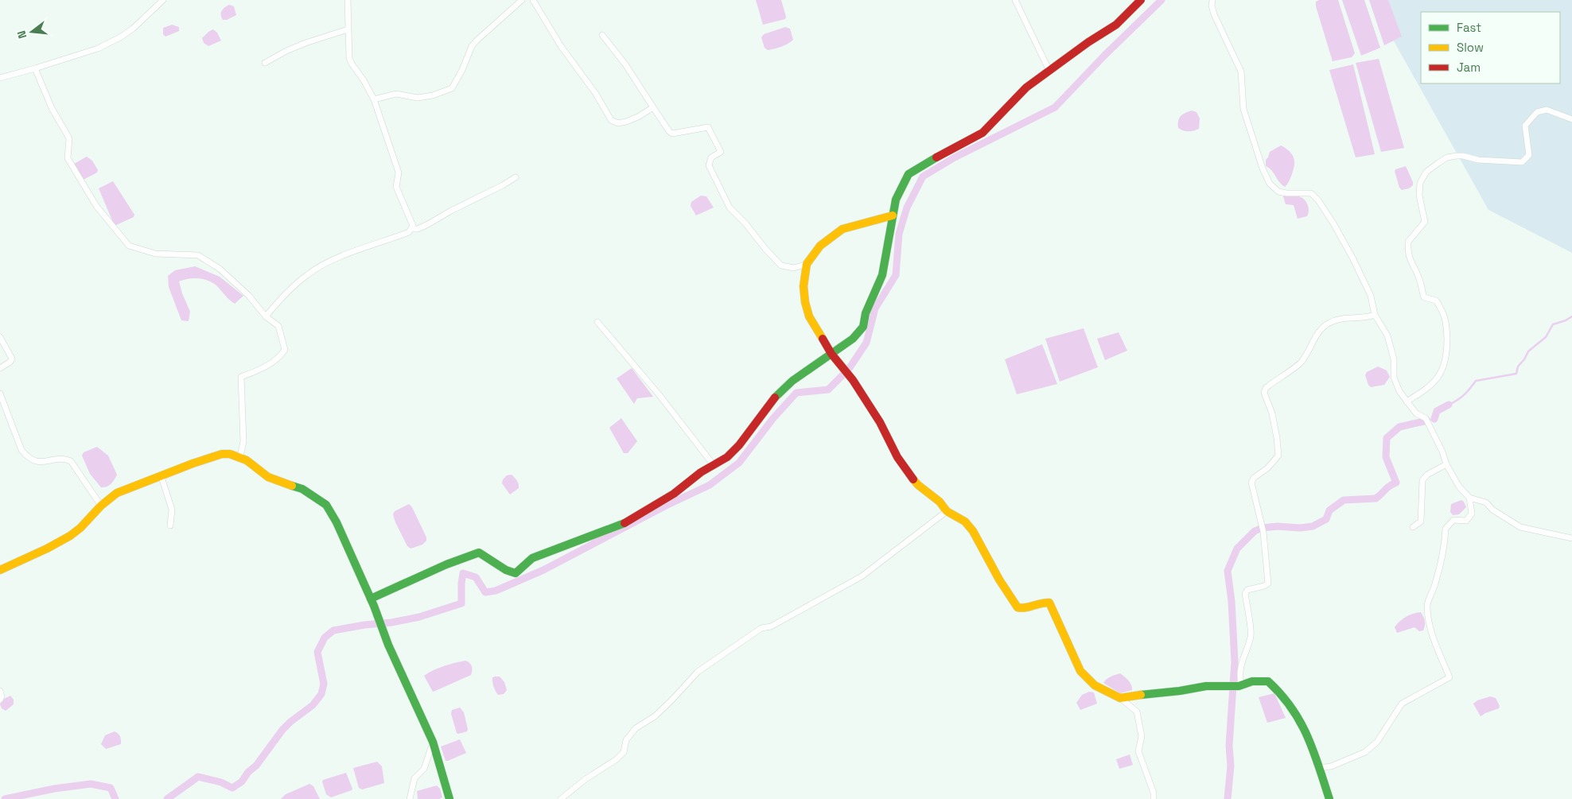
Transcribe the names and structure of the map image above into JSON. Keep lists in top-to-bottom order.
{
  "legend": ["Fast", "Slow", "Jam"],
  "north": "left"
}
